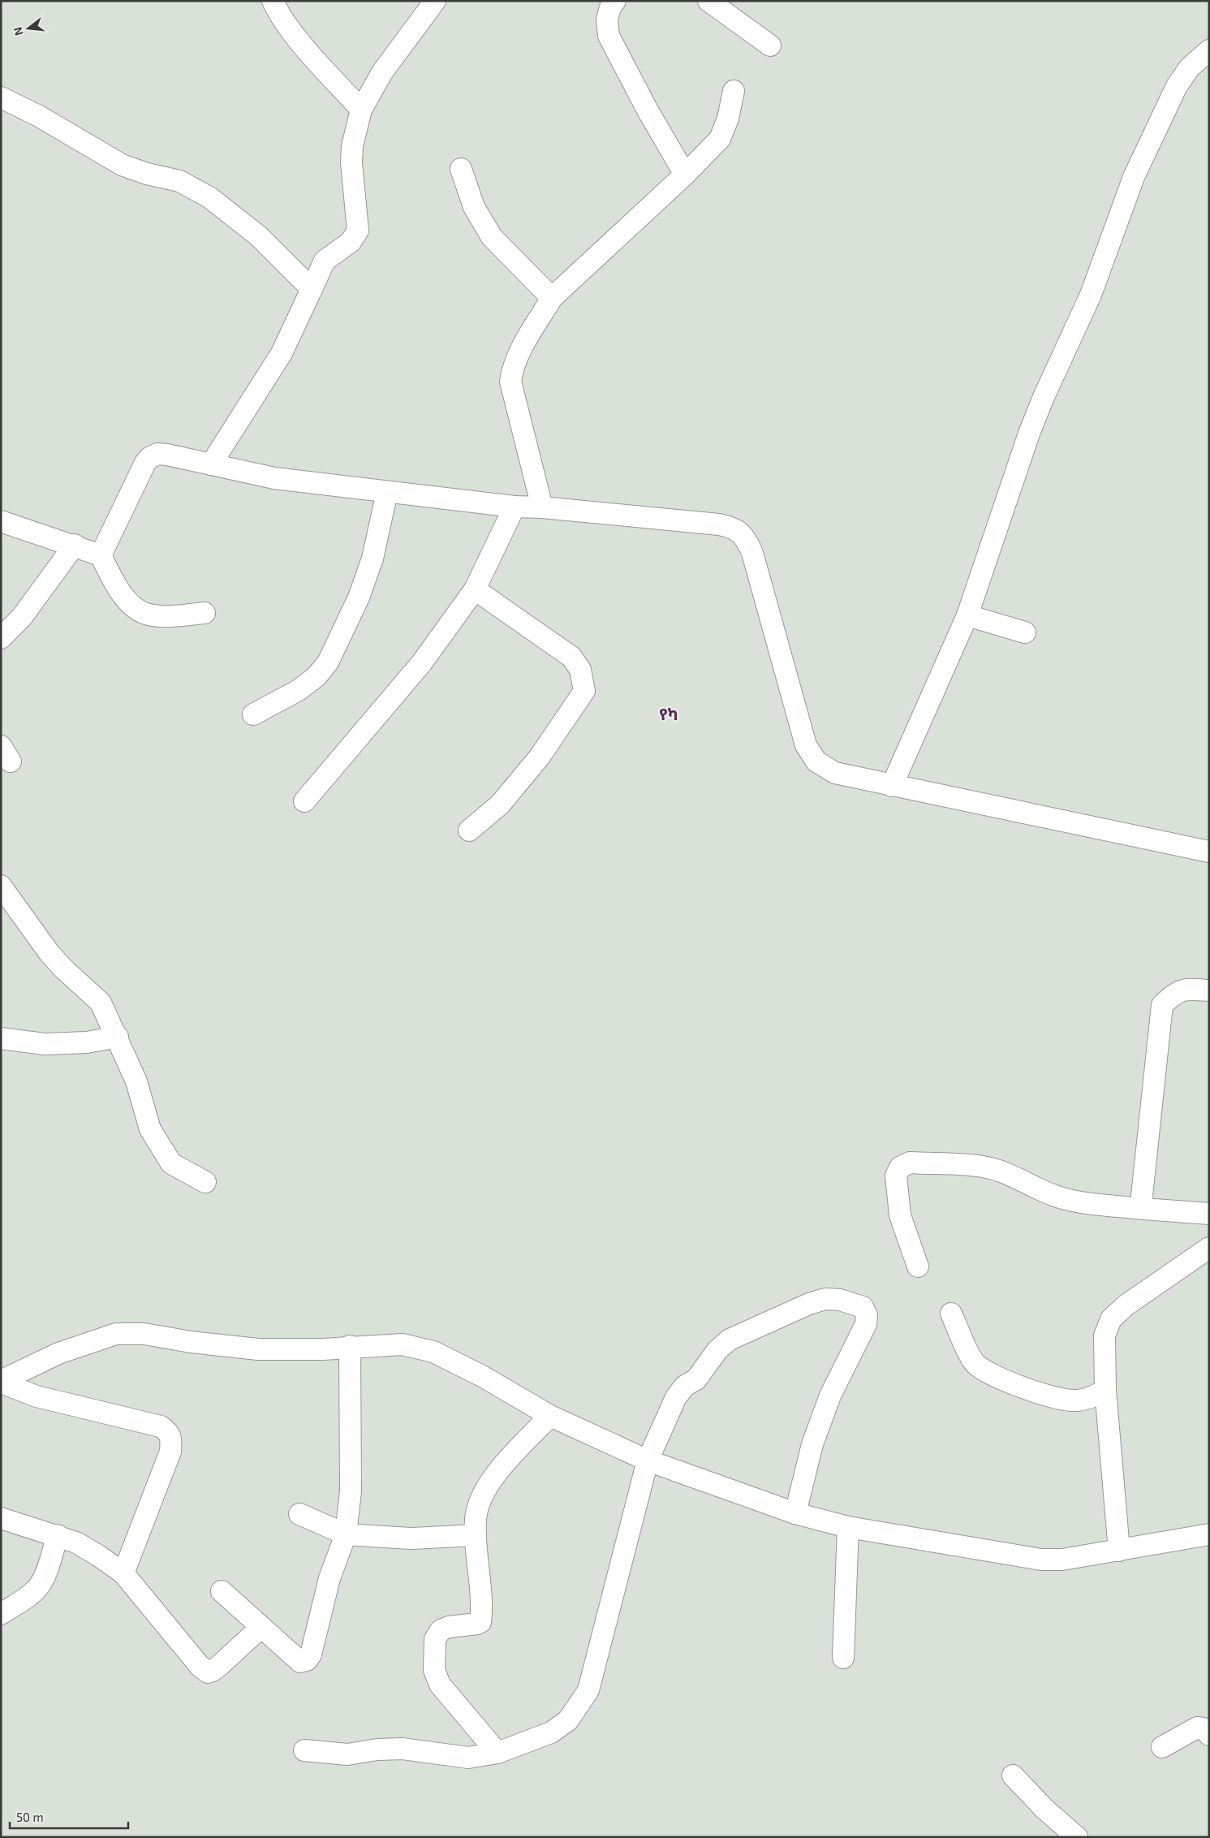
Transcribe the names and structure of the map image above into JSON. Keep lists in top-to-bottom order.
{
  "districts": ["የካ"],
  "scale_bar": "50 m",
  "north": "left"
}
